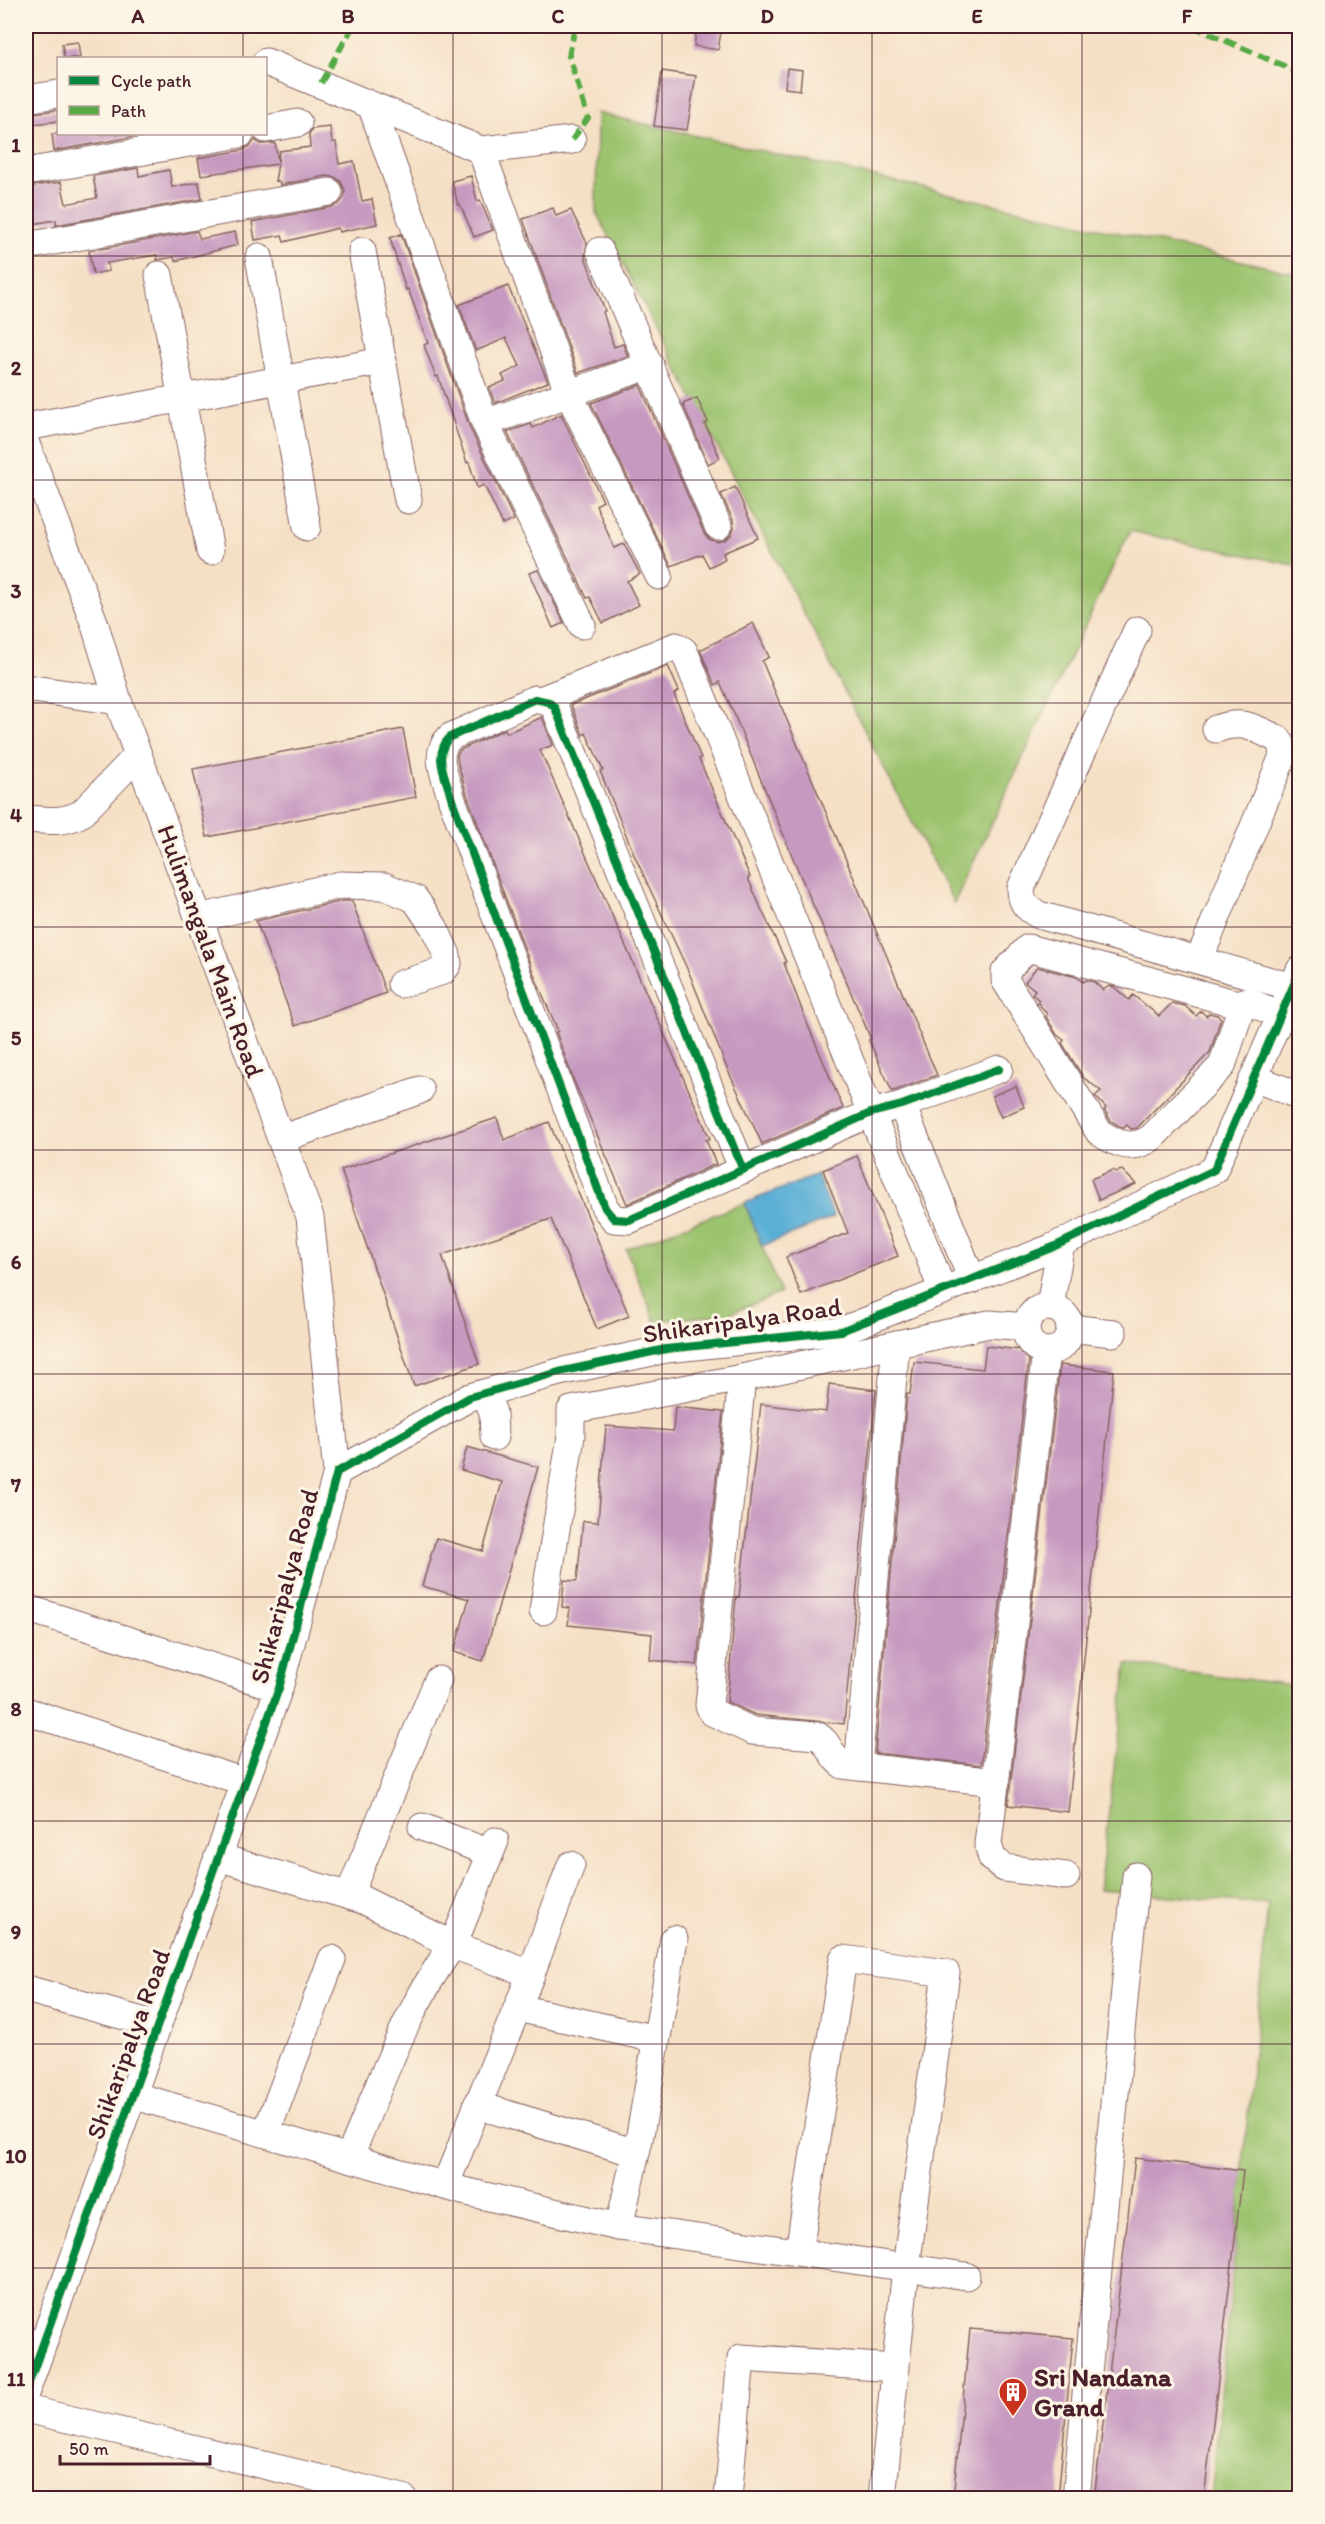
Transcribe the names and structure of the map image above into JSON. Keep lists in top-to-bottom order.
{
  "streets": {
    "street": ["Hulimangala Main Road", "Shikaripalya Road"]
  },
  "crossings": [
    ["Hulimangala Main Road", "Shikaripalya Road"]
  ],
  "places": {
    "building": ["Sri Nandana Grand"]
  },
  "legend": ["Cycle path", "Path"],
  "scale_bar": "50 m",
  "grid": {
    "columns": [
      "A",
      "B",
      "C",
      "D",
      "E",
      "F"
    ],
    "rows": [
      "1",
      "2",
      "3",
      "4",
      "5",
      "6",
      "7",
      "8",
      "9",
      "10",
      "11"
    ]
  }
}
